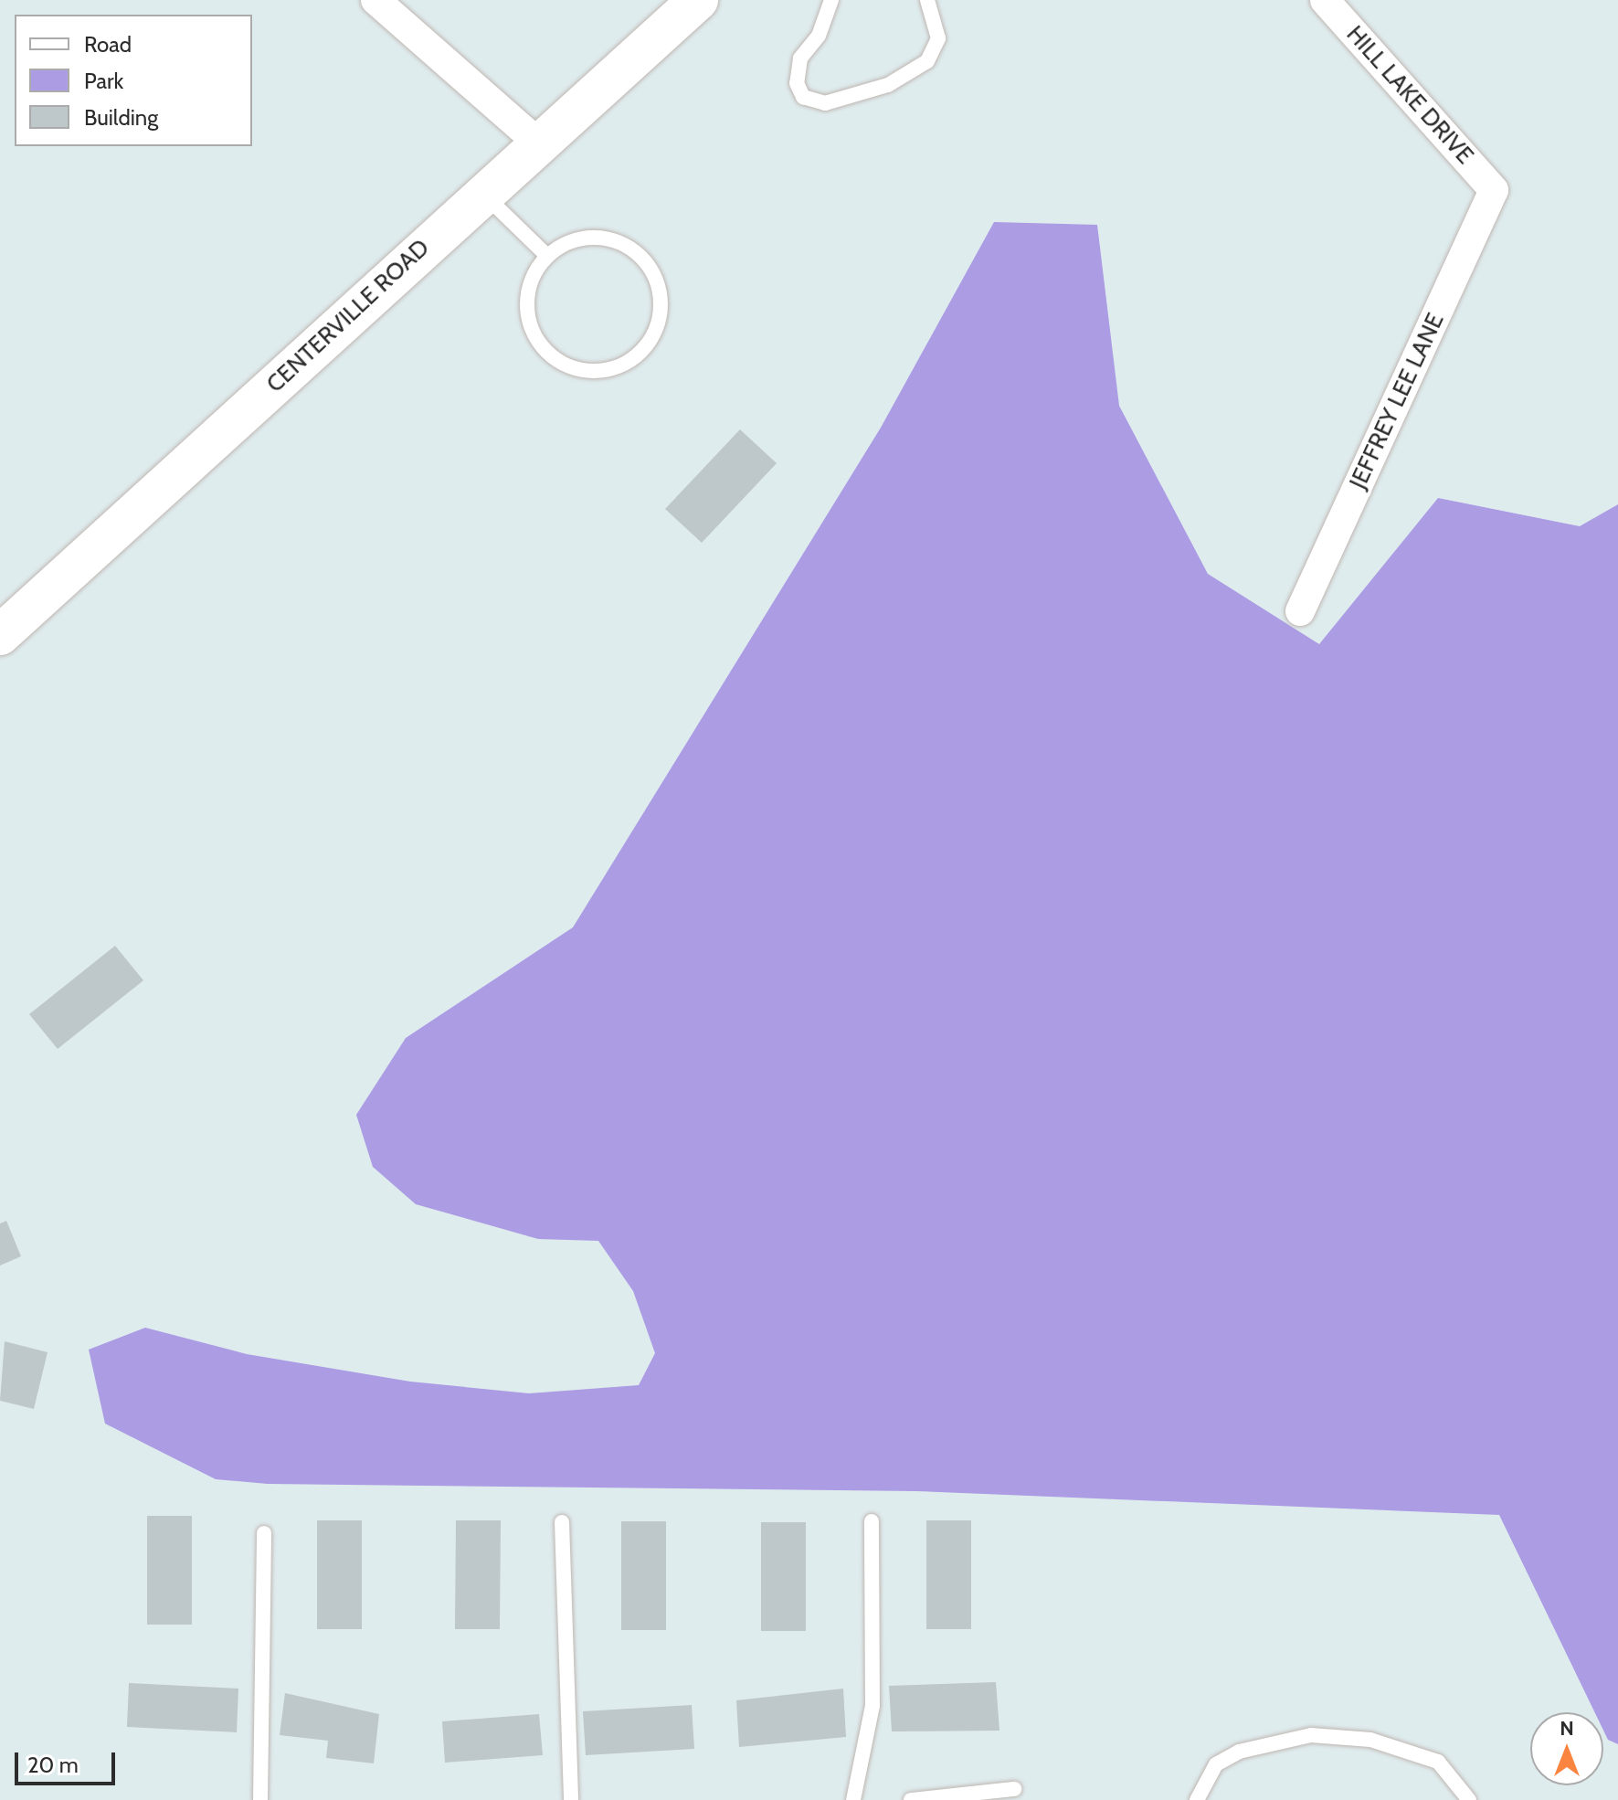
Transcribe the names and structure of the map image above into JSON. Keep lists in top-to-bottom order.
{
  "streets": {
    "main road": ["CENTERVILLE ROAD"],
    "street": ["HILL LAKE DRIVE", "JEFFREY LEE LANE"]
  },
  "crossings": [
    ["HILL LAKE DRIVE", "JEFFREY LEE LANE"]
  ],
  "legend": ["Road", "Park", "Building"],
  "scale_bar": "20 m",
  "north": "top"
}
